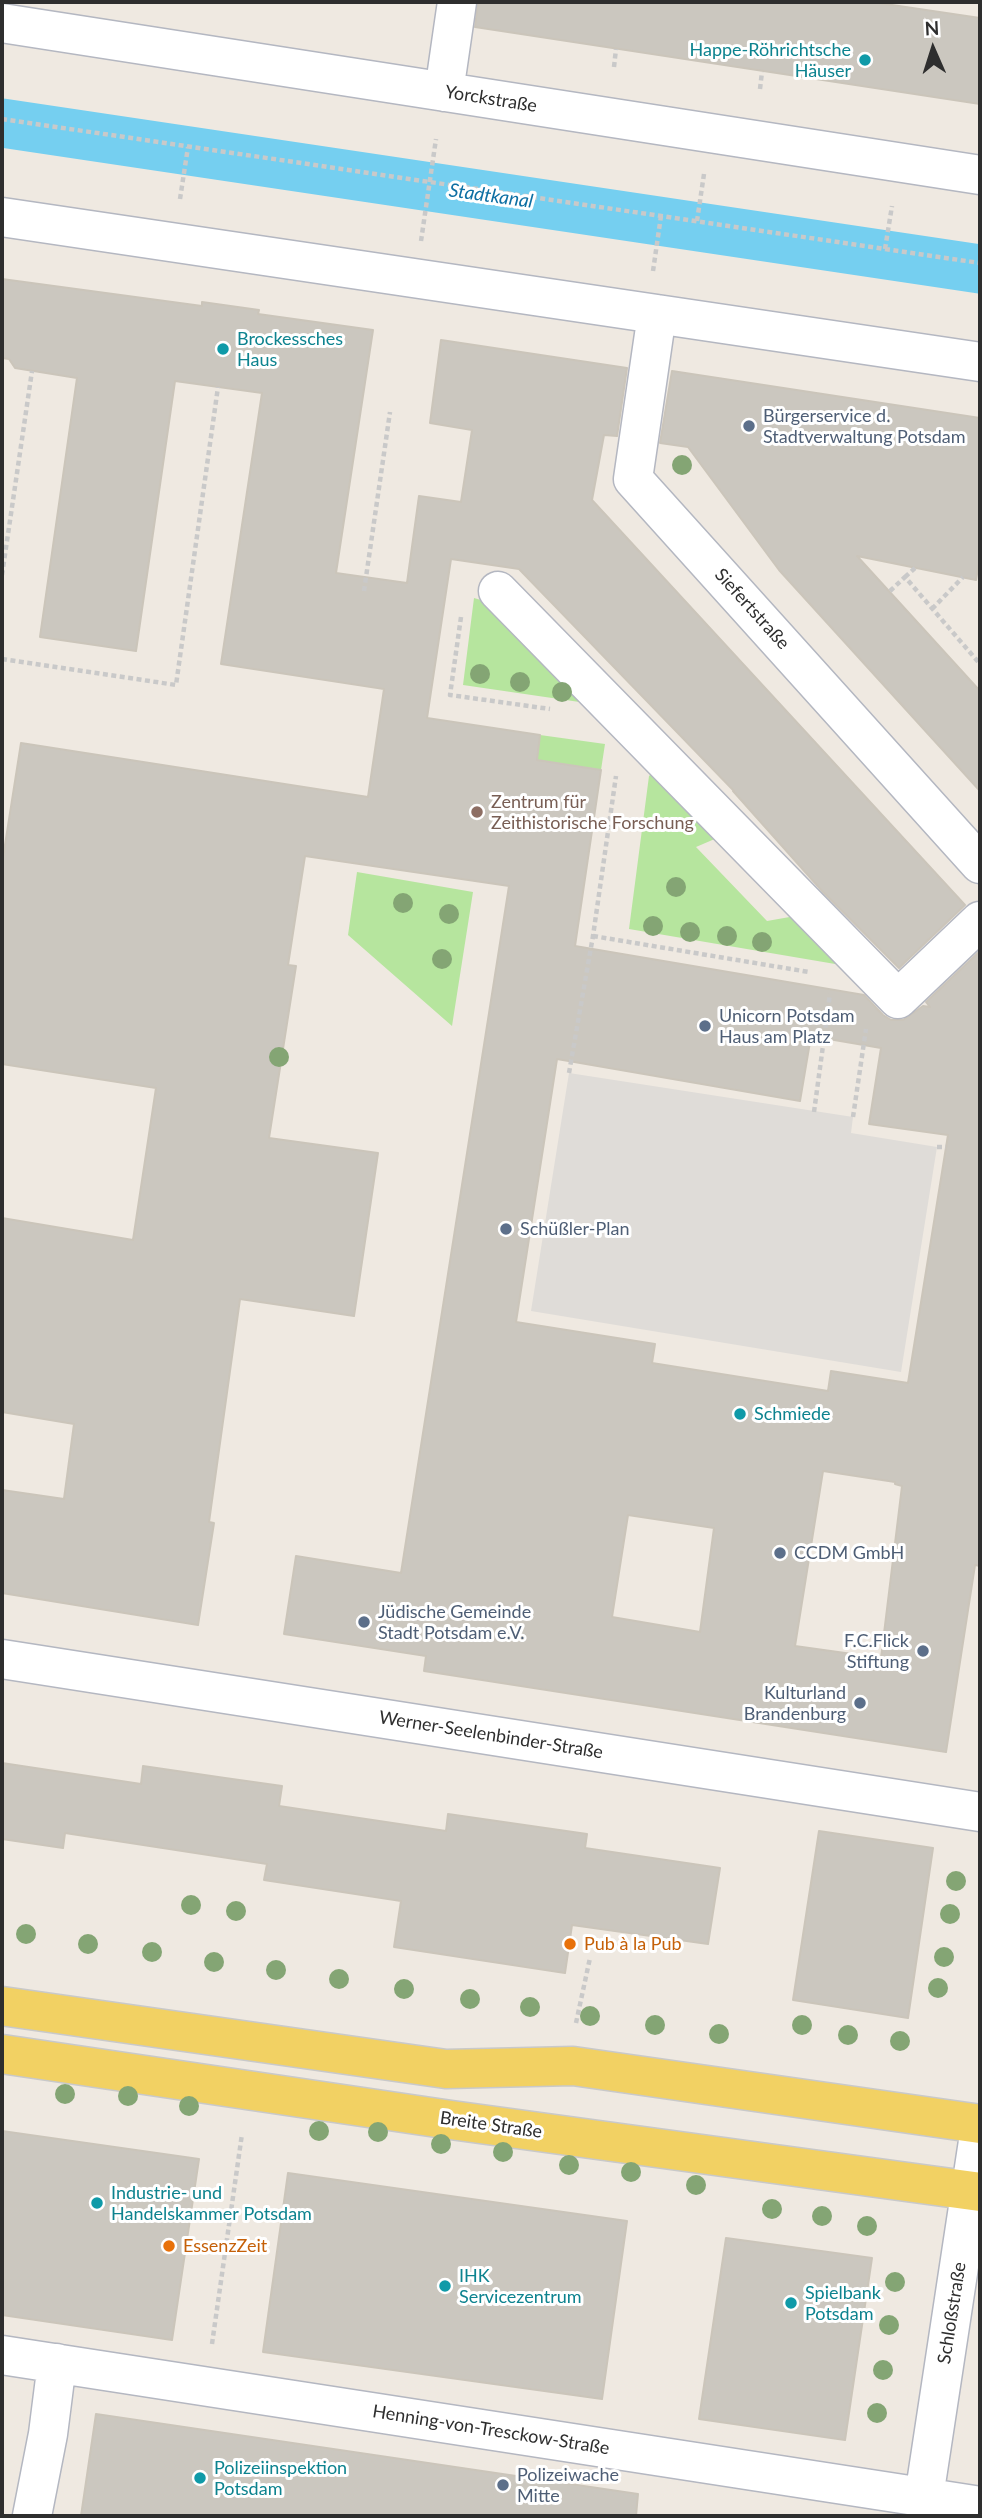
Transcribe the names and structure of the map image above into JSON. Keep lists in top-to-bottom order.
{
  "streets": {
    "main road": ["Breite Straße"],
    "street": [
      "Yorckstraße",
      "Siefertstraße",
      "Werner-Seelenbinder-Straße",
      "Schloßstraße",
      "Henning-von-Tresckow-Straße"
    ]
  },
  "crossings": [
    ["Breite Straße", "Schloßstraße"],
    ["Schloßstraße", "Henning-von-Tresckow-Straße"]
  ],
  "water": ["Stadtkanal"],
  "places": [
    "Happe-Röhrichtsche Häuser",
    "Brockessches Haus",
    "Bürgerservice d. Stadtverwaltung Potsdam",
    "Zentrum für Zeithistorische Forschung",
    "Unicorn Potsdam Haus am Platz",
    "Schüßler-Plan",
    "Schmiede",
    "CCDM GmbH",
    "Jüdische Gemeinde Stadt Potsdam e.V.",
    "F.C.Flick Stiftung",
    "Kulturland Brandenburg",
    "Pub à la Pub",
    "Industrie- und Handelskammer Potsdam",
    "EssenzZeit",
    "IHK Servicezentrum",
    "Spielbank Potsdam",
    "Polizeiinspektion Potsdam",
    "Polizeiwache Mitte"
  ],
  "north": "top"
}
